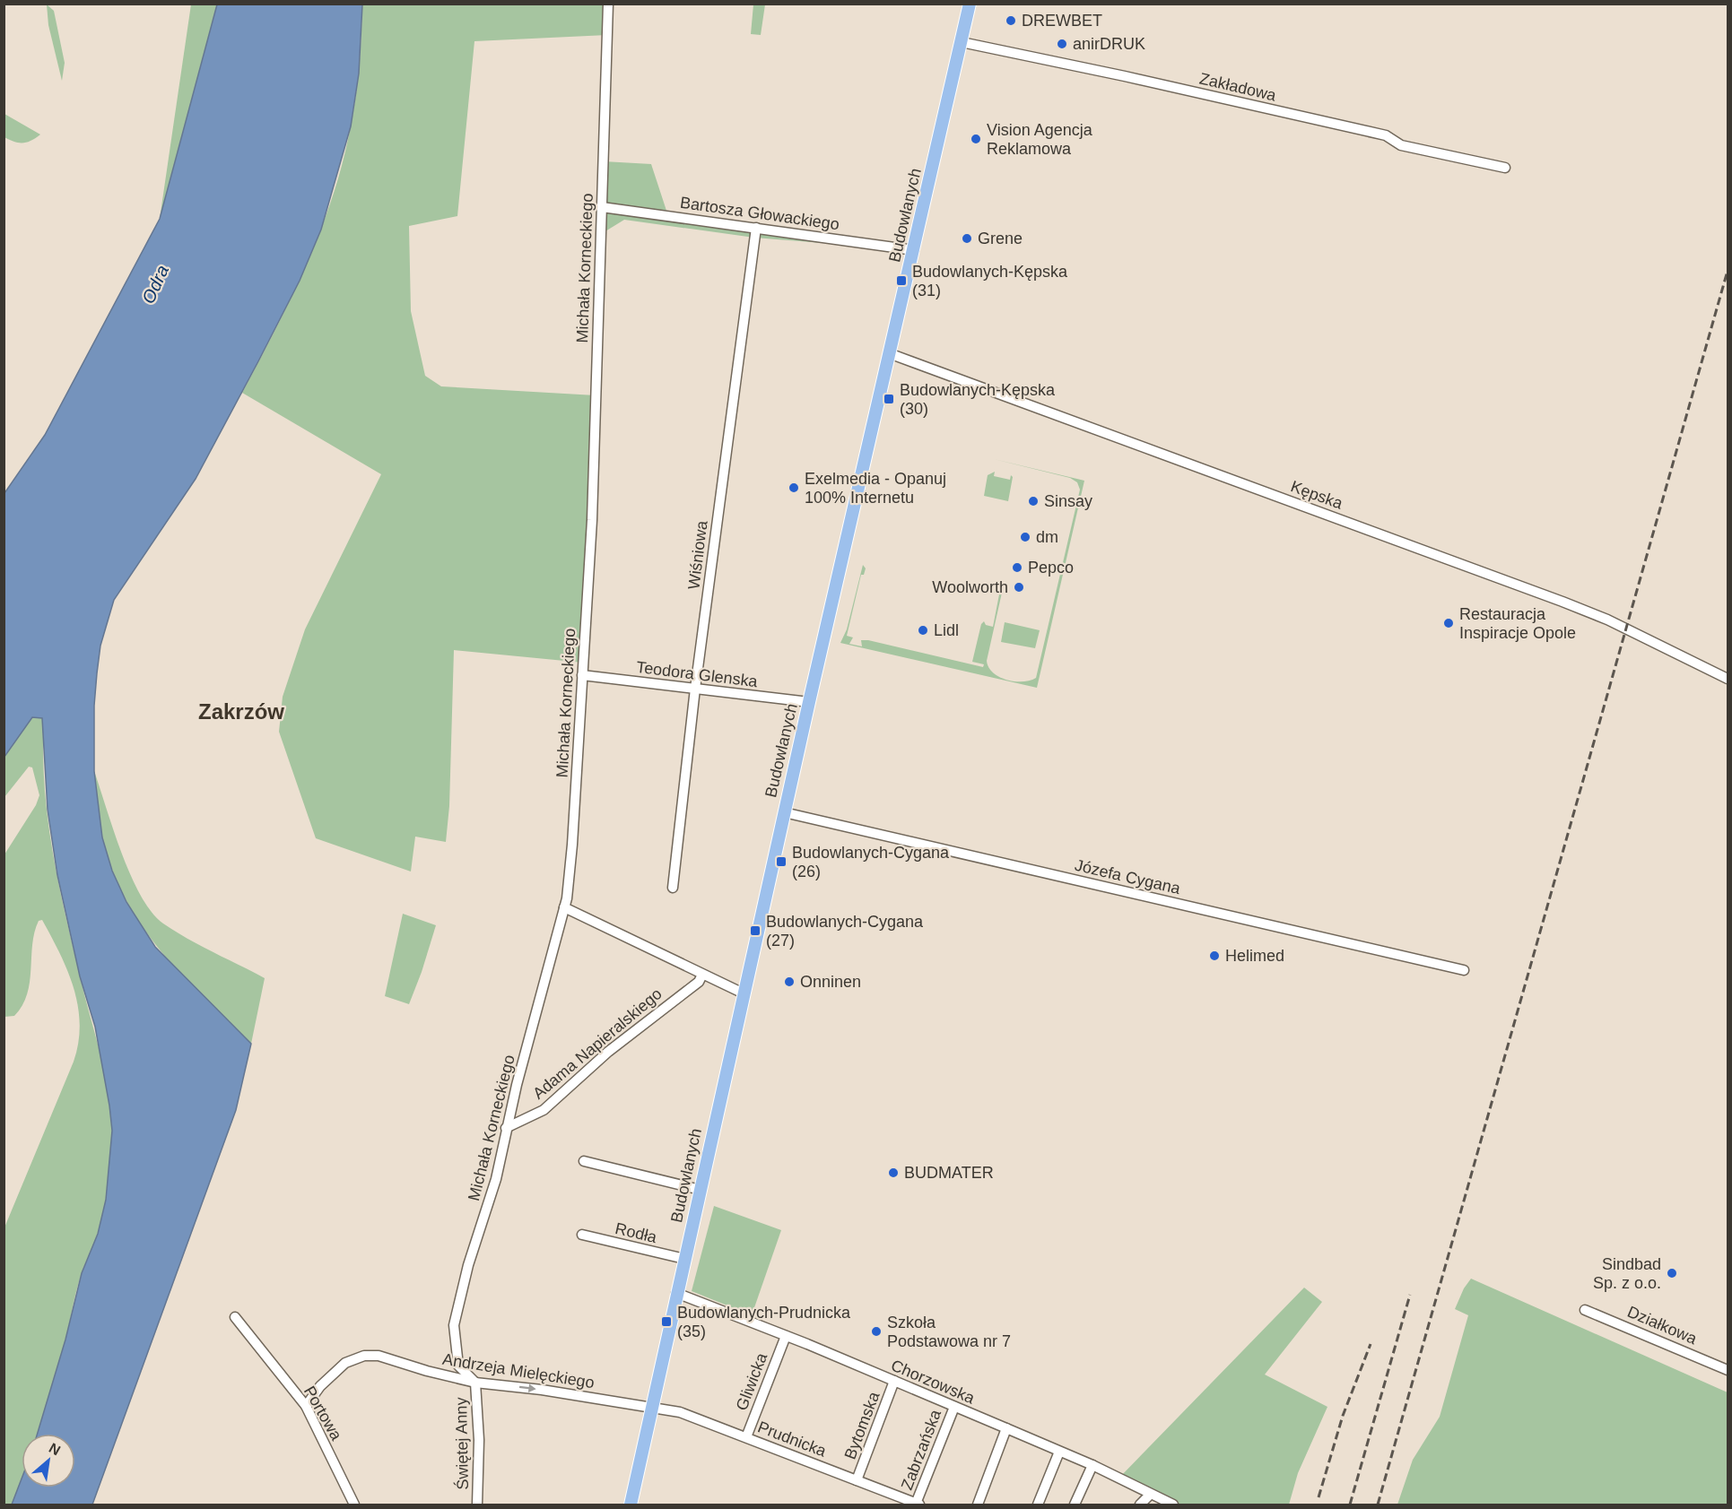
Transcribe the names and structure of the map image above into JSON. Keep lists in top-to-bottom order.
{
  "streets": {
    "main road": ["Budowlanych"],
    "street": [
      "Zakładowa",
      "Bartosza Głowackiego",
      "Michała Korneckiego",
      "Kępska",
      "Wiśniowa",
      "Teodora Glenska",
      "Józefa Cygana",
      "Adama Napieralskiego",
      "Rodła",
      "Działkowa",
      "Andrzeja Mielęckiego",
      "Gliwicka",
      "Chorzowska",
      "Portowa",
      "Bytomska",
      "Prudnicka",
      "Świętej Anny",
      "Zabrzańska"
    ]
  },
  "crossings": [
    ["Zakładowa", "Budowlanych"],
    ["Bartosza Głowackiego", "Budowlanych"],
    ["Bartosza Głowackiego", "Michała Korneckiego"],
    ["Bartosza Głowackiego", "Wiśniowa"],
    ["Budowlanych", "Kępska"],
    ["Budowlanych", "Teodora Glenska"],
    ["Budowlanych", "Józefa Cygana"],
    ["Budowlanych", "Rodła"],
    ["Budowlanych", "Andrzeja Mielęckiego"],
    ["Budowlanych", "Chorzowska"],
    ["Budowlanych", "Prudnicka"],
    ["Michała Korneckiego", "Teodora Glenska"],
    ["Michała Korneckiego", "Adama Napieralskiego"],
    ["Michała Korneckiego", "Andrzeja Mielęckiego"],
    ["Michała Korneckiego", "Świętej Anny"],
    ["Wiśniowa", "Teodora Glenska"],
    ["Andrzeja Mielęckiego", "Portowa"],
    ["Andrzeja Mielęckiego", "Prudnicka"],
    ["Andrzeja Mielęckiego", "Świętej Anny"],
    ["Gliwicka", "Chorzowska"],
    ["Gliwicka", "Prudnicka"],
    ["Chorzowska", "Bytomska"],
    ["Chorzowska", "Zabrzańska"],
    ["Bytomska", "Prudnicka"],
    ["Prudnicka", "Zabrzańska"]
  ],
  "one_way": ["Andrzeja Mielęckiego"],
  "districts": ["Zakrzów"],
  "water": ["Odra"],
  "places": {
    "other": [
      "DREWBET",
      "anirDRUK",
      "Vision Agencja Reklamowa",
      "Grene",
      "Exelmedia - Opanuj 100% Internetu",
      "Sinsay",
      "dm",
      "Pepco",
      "Woolworth",
      "Restauracja Inspiracje Opole",
      "Lidl",
      "Helimed",
      "Onninen",
      "BUDMATER",
      "Sindbad Sp. z o.o.",
      "Szkoła Podstawowa nr 7"
    ],
    "transit": [
      "Budowlanych-Kępska (31)",
      "Budowlanych-Kępska (30)",
      "Budowlanych-Cygana (26)",
      "Budowlanych-Cygana (27)",
      "Budowlanych-Prudnicka (35)"
    ]
  },
  "north": "top right"
}
